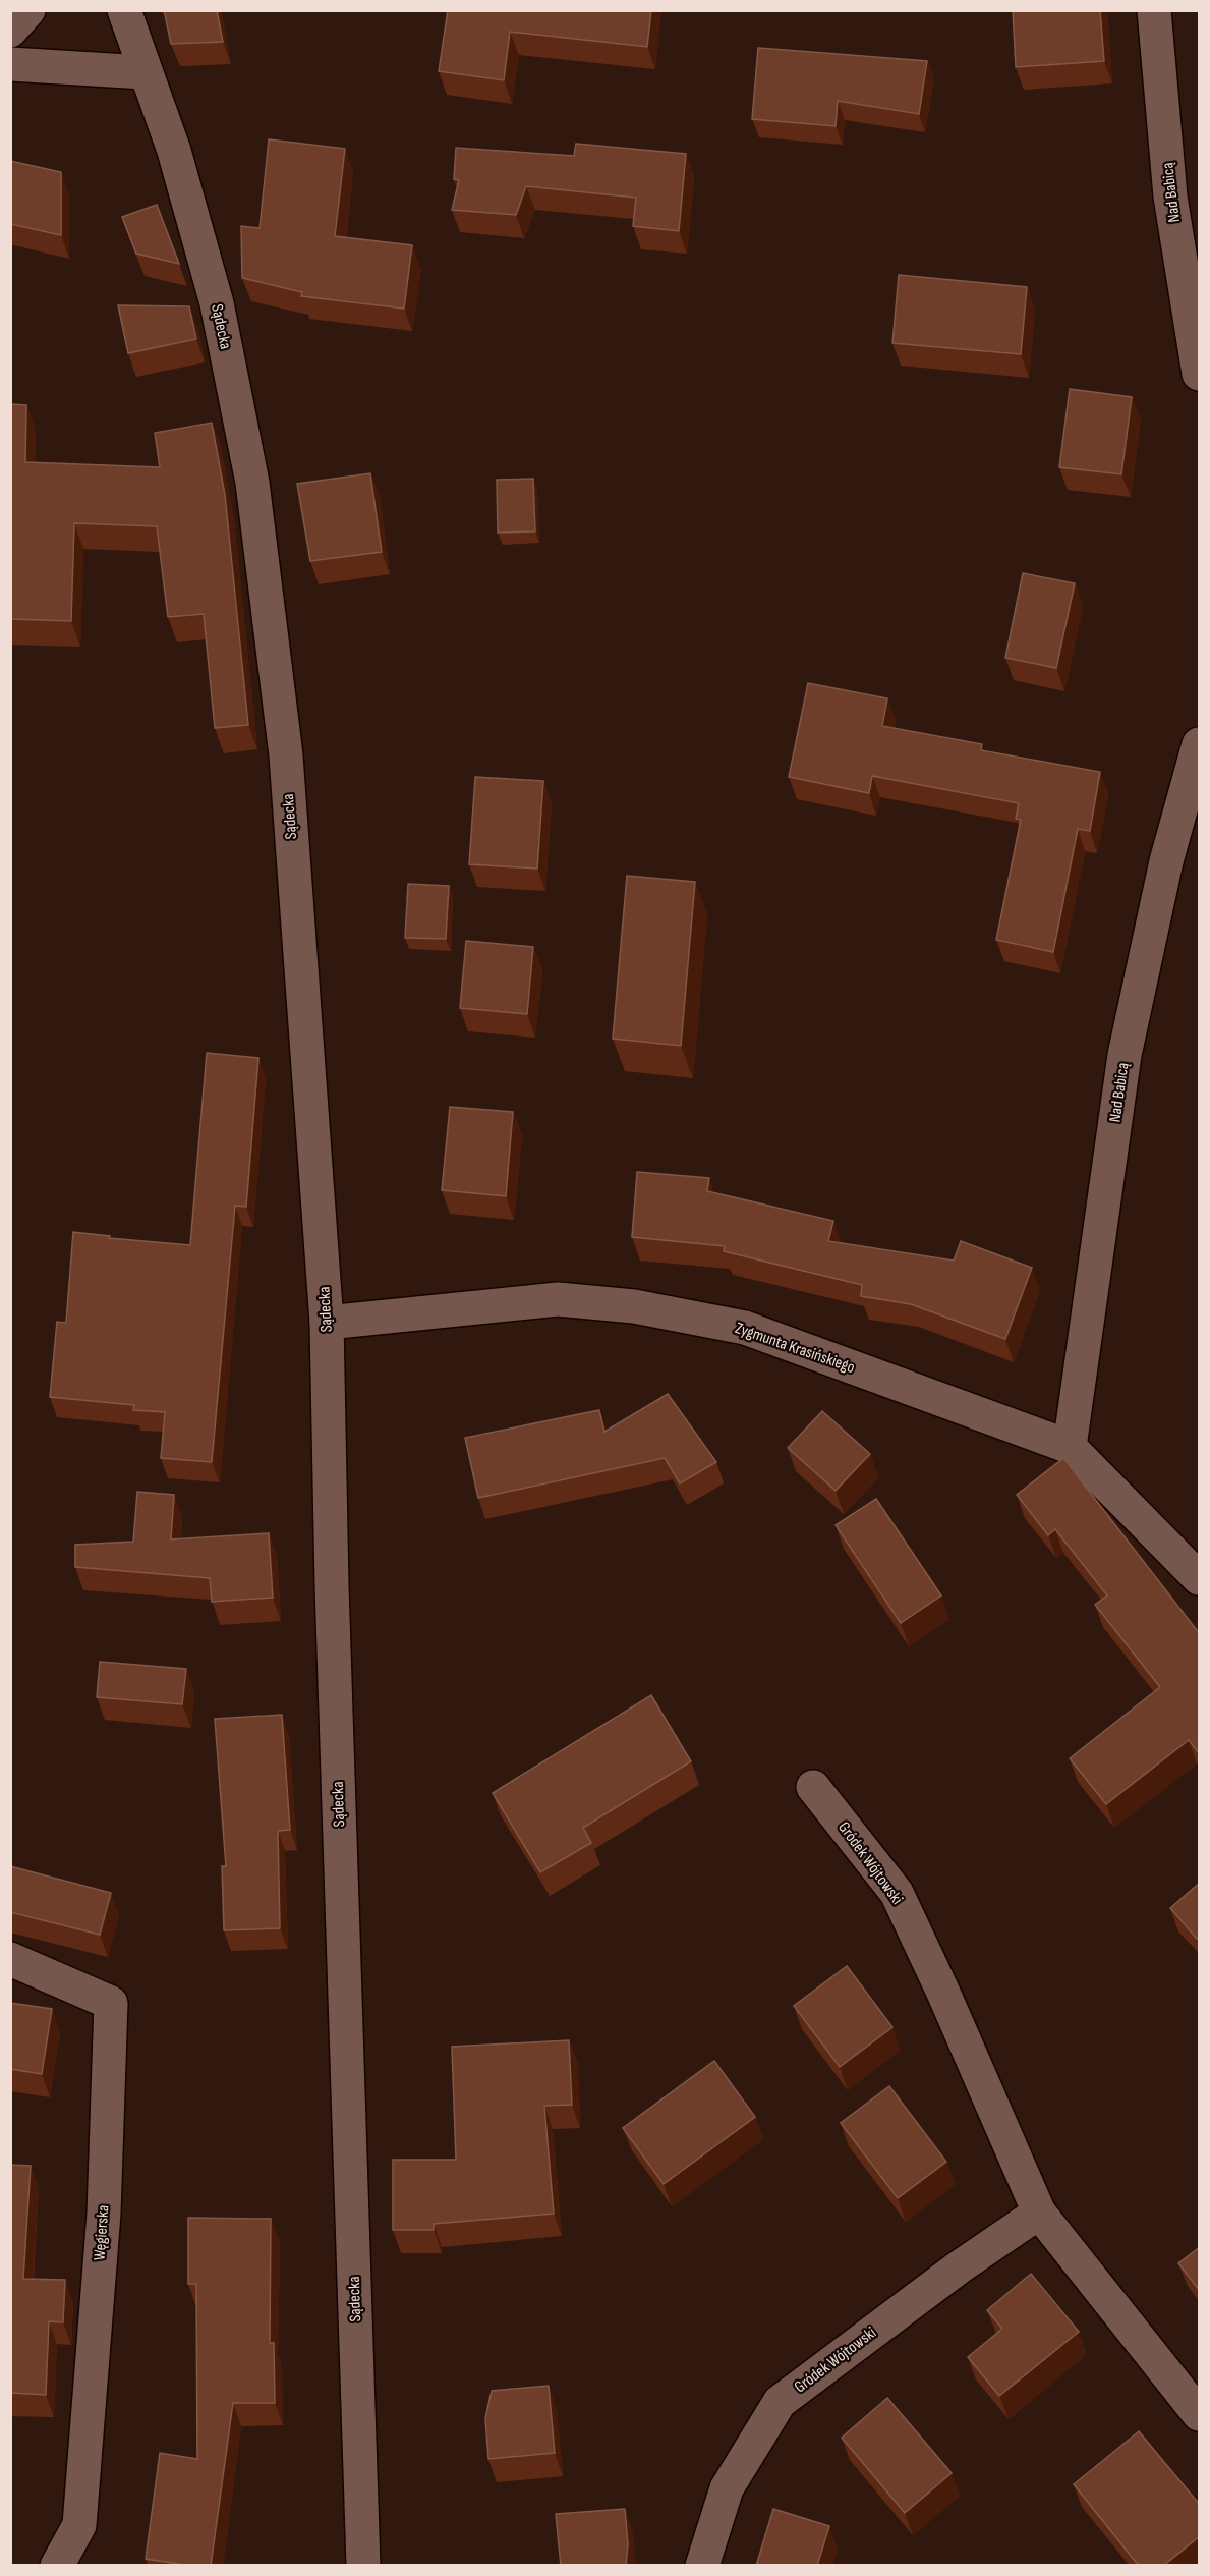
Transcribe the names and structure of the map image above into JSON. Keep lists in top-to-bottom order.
{
  "streets": {
    "street": [
      "Nad Babicą",
      "Sądecka",
      "Zygmunta Krasińskiego",
      "Gródek Wójtowski",
      "Węgierska"
    ]
  },
  "crossings": [
    ["Nad Babicą", "Zygmunta Krasińskiego"],
    ["Sądecka", "Zygmunta Krasińskiego"]
  ]
}
